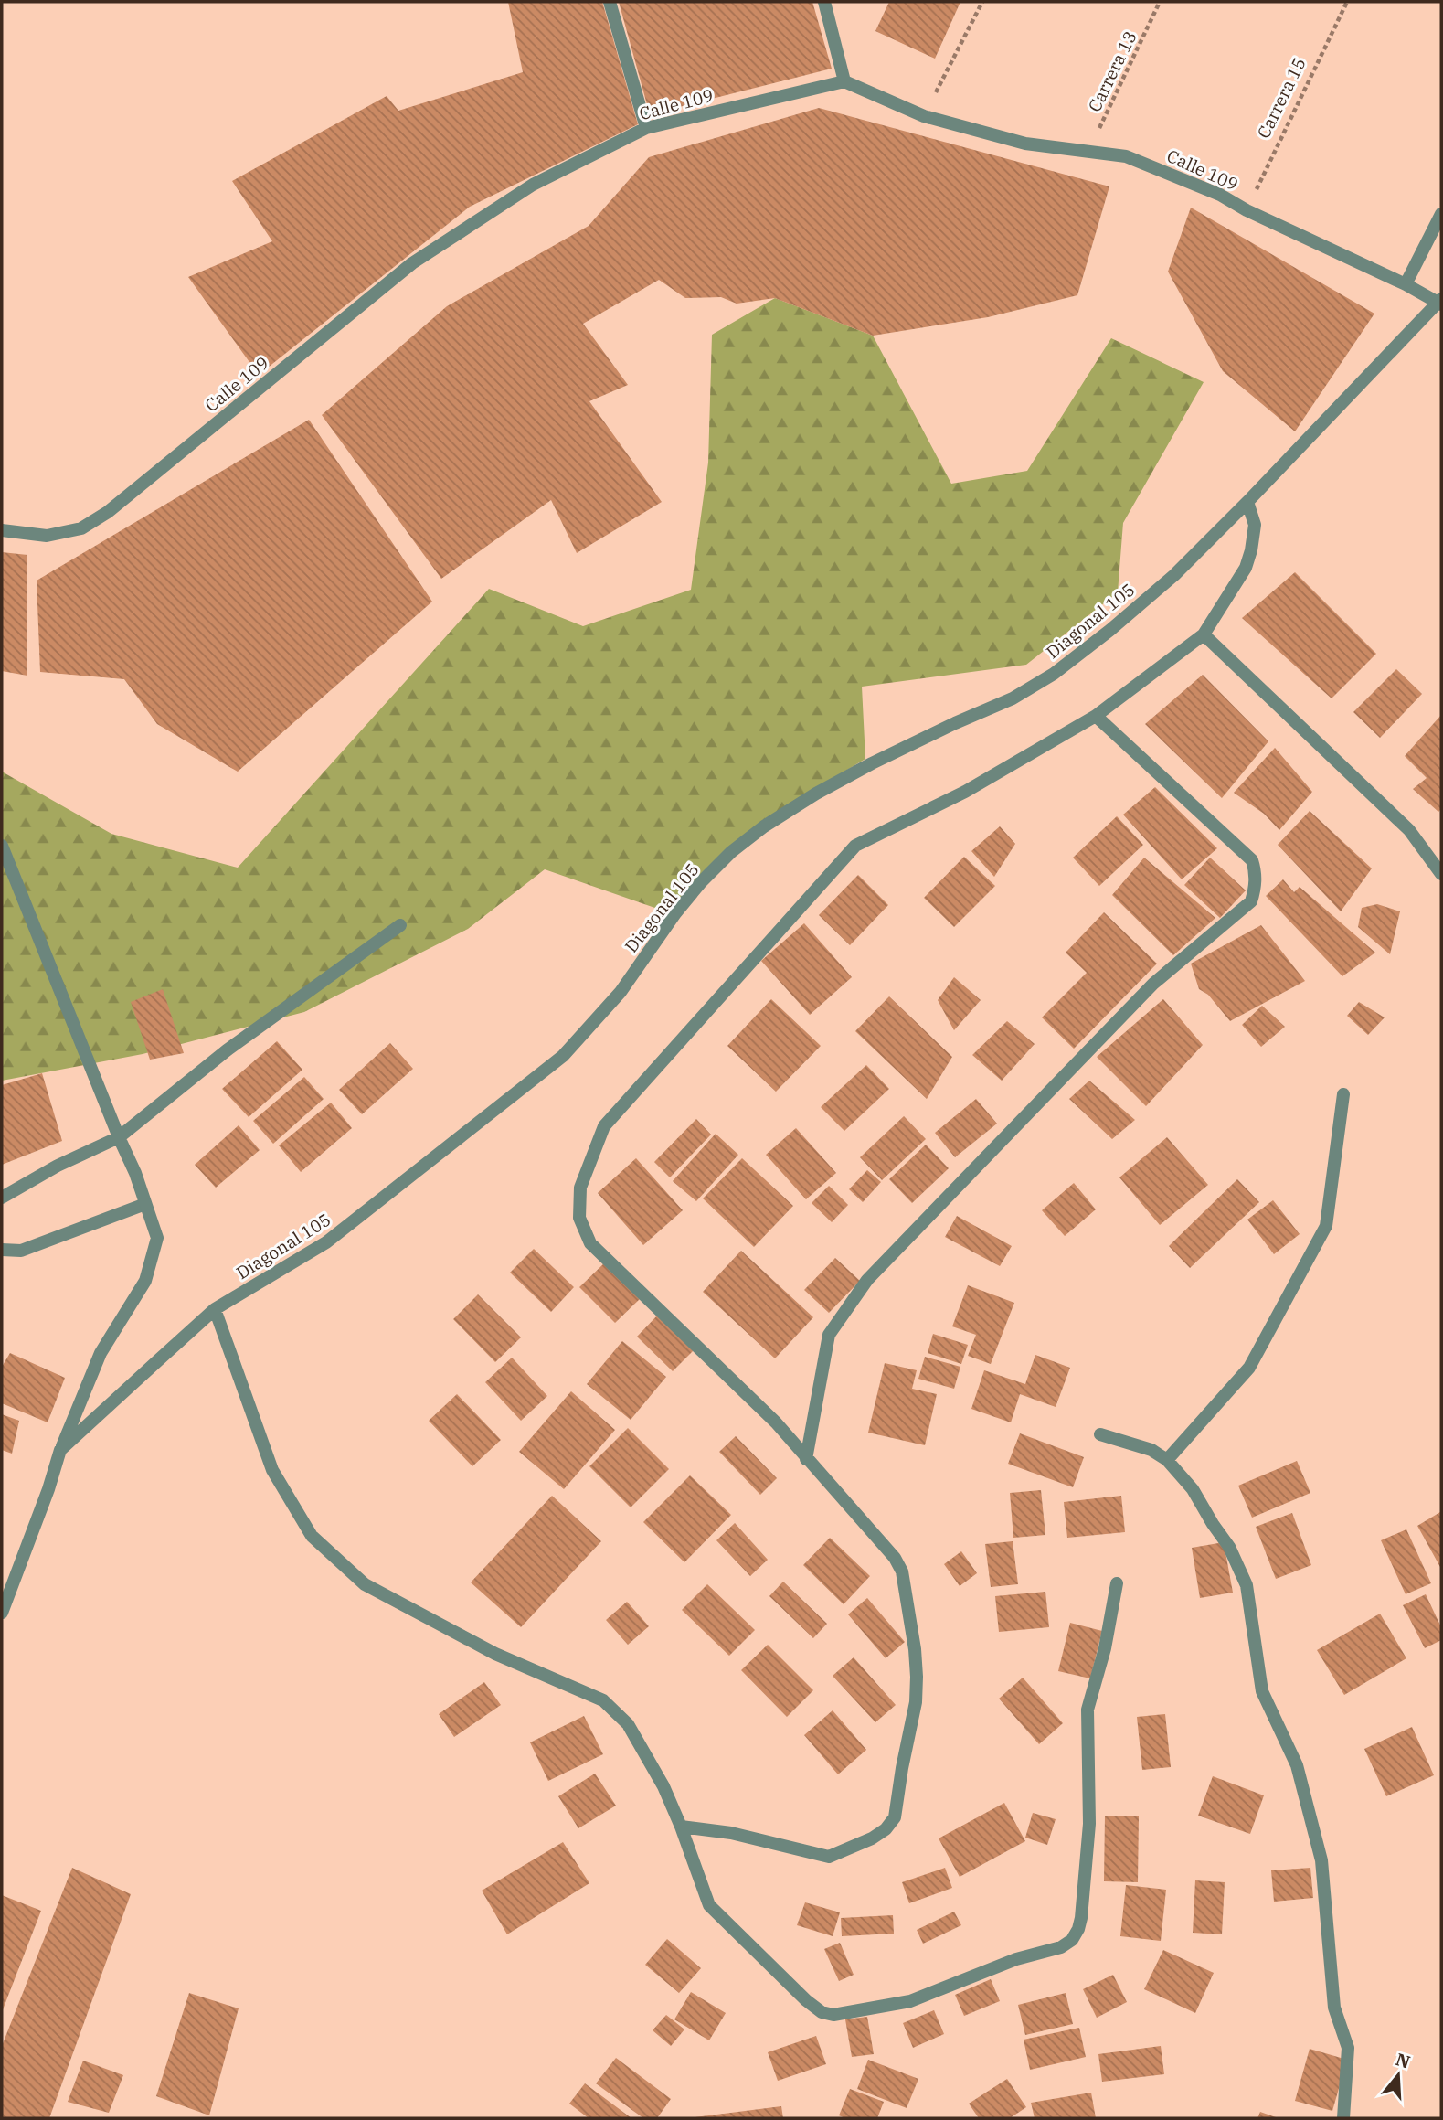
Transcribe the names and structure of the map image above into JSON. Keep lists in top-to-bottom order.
{
  "streets": {
    "street": ["Calle 109", "Diagonal 105"],
    "path": ["Carrera 13", "Carrera 15"]
  },
  "crossings": [
    ["Carrera 13", "Calle 109"],
    ["Carrera 15", "Calle 109"],
    ["Calle 109", "Diagonal 105"]
  ],
  "north": "top"
}
